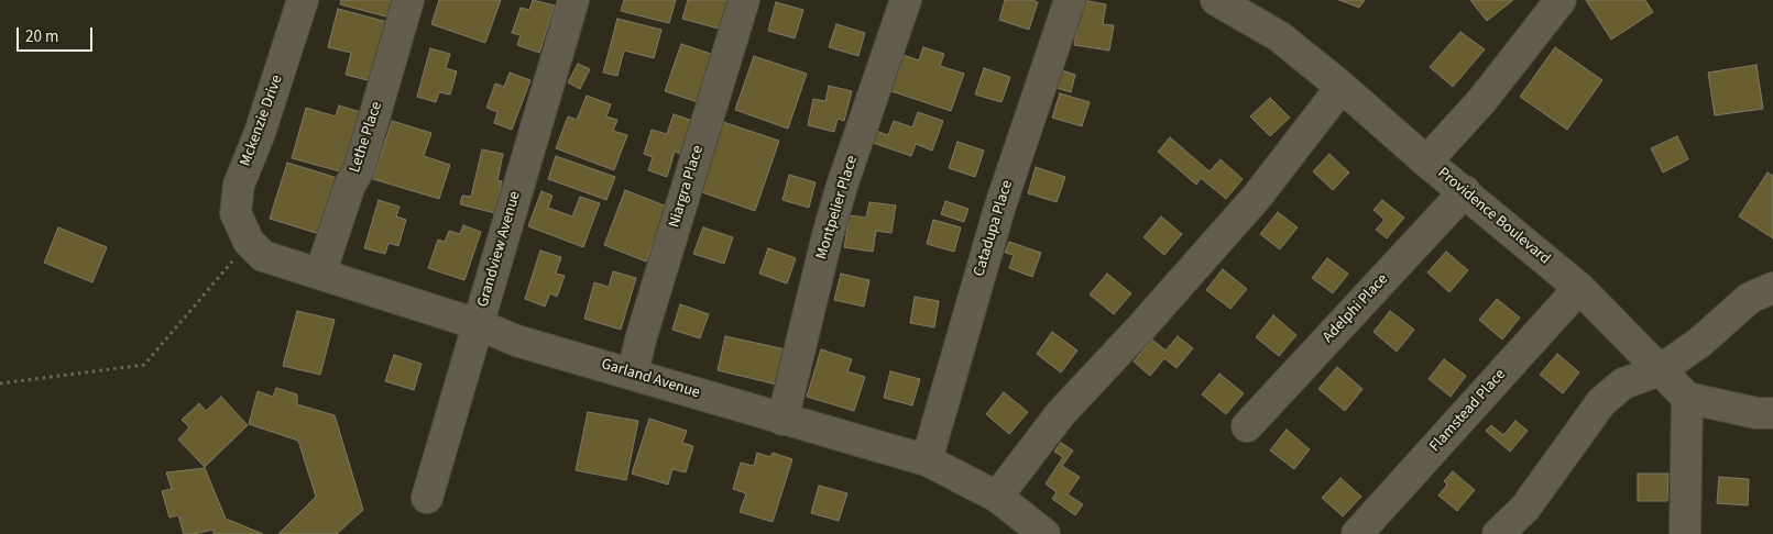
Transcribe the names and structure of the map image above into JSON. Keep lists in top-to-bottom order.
{
  "streets": {
    "street": [
      "Mckenzie Drive",
      "Lethe Place",
      "Niargra Place",
      "Montpelier Place",
      "Providence Boulevard",
      "Catadupa Place",
      "Grandview Avenue",
      "Adelphi Place",
      "Garland Avenue",
      "Flamstead Place"
    ]
  },
  "crossings": [
    ["Mckenzie Drive", "Garland Avenue"],
    ["Lethe Place", "Garland Avenue"],
    ["Niargra Place", "Garland Avenue"],
    ["Montpelier Place", "Garland Avenue"],
    ["Providence Boulevard", "Adelphi Place"],
    ["Providence Boulevard", "Flamstead Place"],
    ["Catadupa Place", "Garland Avenue"],
    ["Grandview Avenue", "Garland Avenue"]
  ],
  "scale_bar": "20 m"
}
